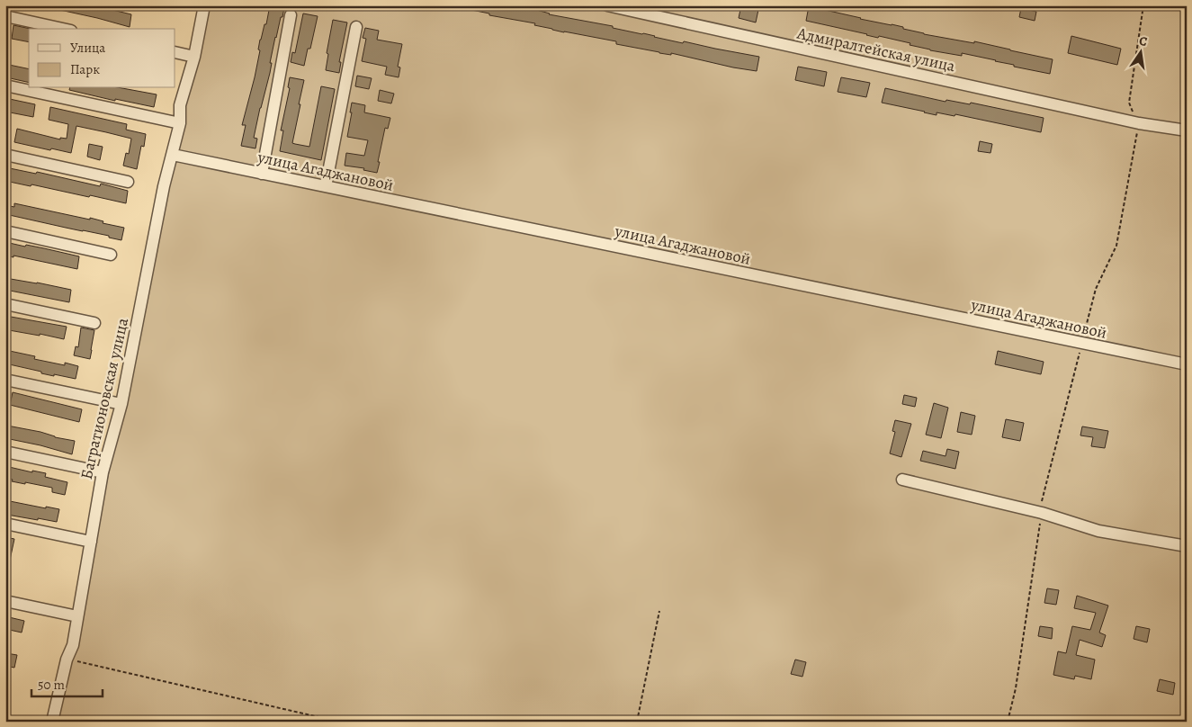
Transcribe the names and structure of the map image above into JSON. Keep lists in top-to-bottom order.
{
  "streets": {
    "street": ["Адмиралтейская улица", "улица Агаджановой", "Багратионовская улица"]
  },
  "crossings": [
    ["улица Агаджановой", "Багратионовская улица"]
  ],
  "legend": ["Улица", "Парк"],
  "scale_bar": "50 m",
  "north": "top"
}
